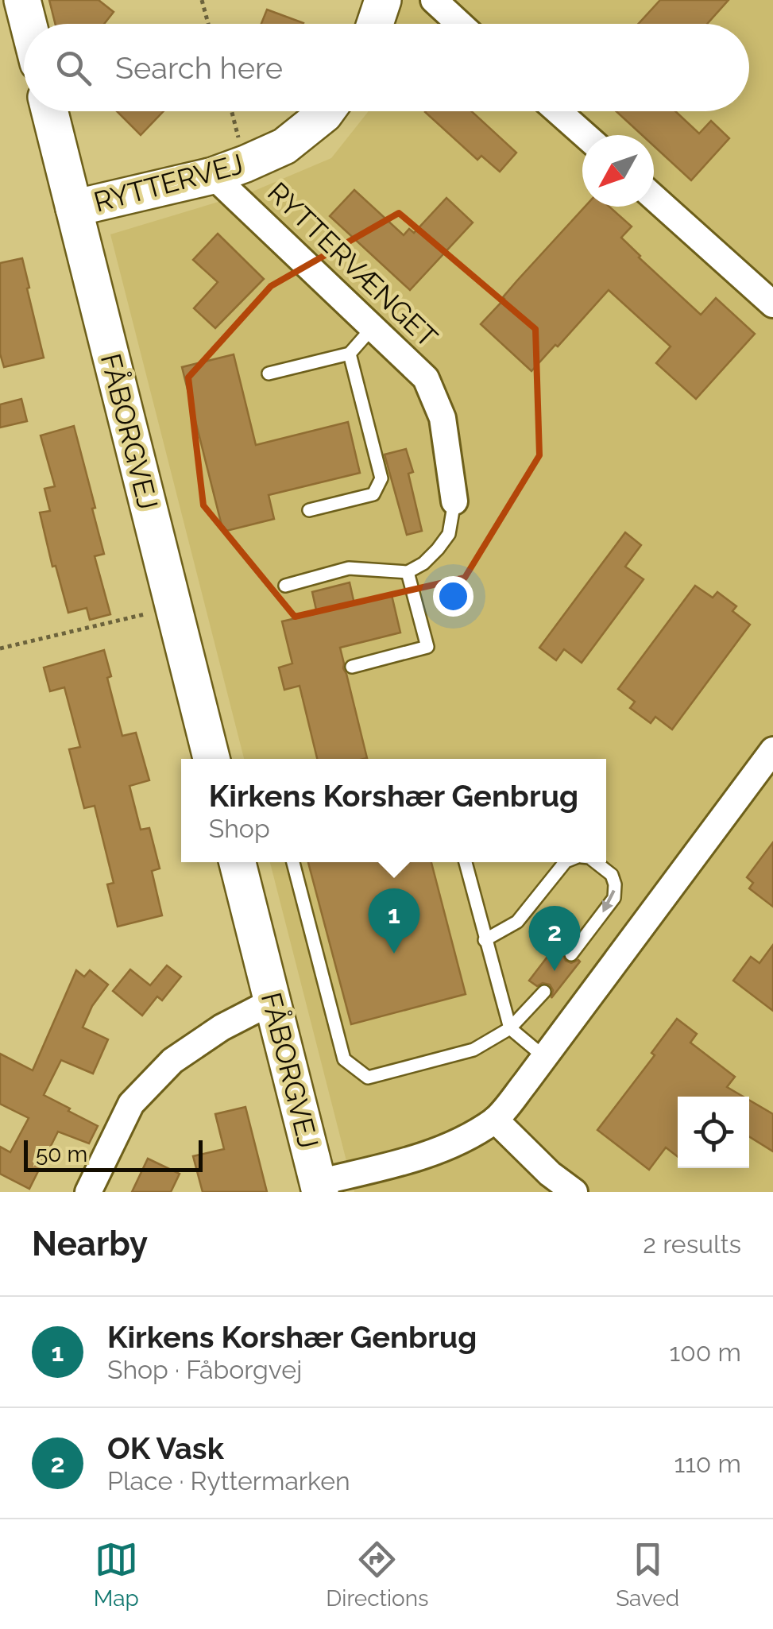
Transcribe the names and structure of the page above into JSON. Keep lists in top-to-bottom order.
{
  "streets": {
    "street": ["RYTTERVEJ", "RYTTERVÆNGET", "FÅBORGVEJ"]
  },
  "crossings": [
    ["RYTTERVEJ", "RYTTERVÆNGET"],
    ["RYTTERVEJ", "FÅBORGVEJ"]
  ],
  "scale_bar": "50 m",
  "north": "bottom left",
  "page": {
    "search": "Search here",
    "popup": ["Kirkens Korshær Genbrug", "Shop"],
    "pins": ["1", "2"],
    "scale": "50 m",
    "heading": ["Nearby", "2 results"],
    "list": [
      {
        "mark": "1",
        "name": "Kirkens Korshær Genbrug",
        "note": "Shop · Fåborgvej",
        "value": "100 m"
      },
      {
        "mark": "2",
        "name": "OK Vask",
        "note": "Place · Ryttermarken",
        "value": "110 m"
      }
    ],
    "nav": ["Map", "Directions", "Saved"]
  }
}
